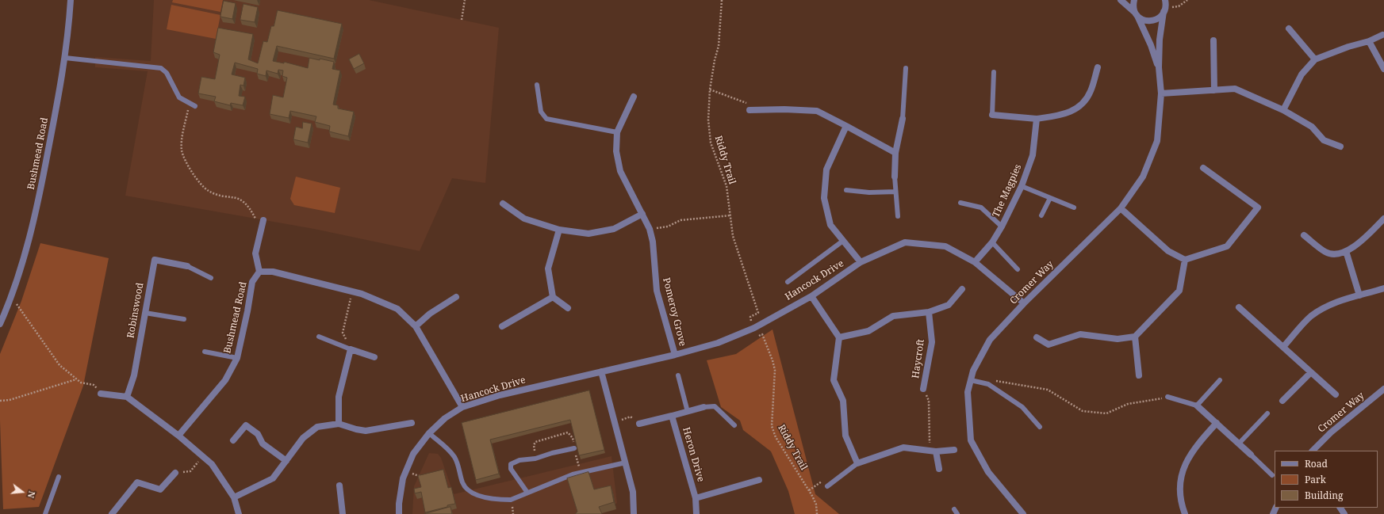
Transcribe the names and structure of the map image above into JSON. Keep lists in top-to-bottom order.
{
  "streets": {
    "street": [
      "Bushmead Road",
      "The Magpies",
      "Hancock Drive",
      "Cromer Way",
      "Robinswood",
      "Pomeroy Grove",
      "Haycroft",
      "Heron Drive"
    ],
    "path": ["Riddy Trail"]
  },
  "crossings": [
    ["The Magpies", "Hancock Drive"],
    ["Hancock Drive", "Cromer Way"],
    ["Hancock Drive", "Pomeroy Grove"]
  ],
  "legend": ["Road", "Park", "Building"],
  "north": "right"
}
